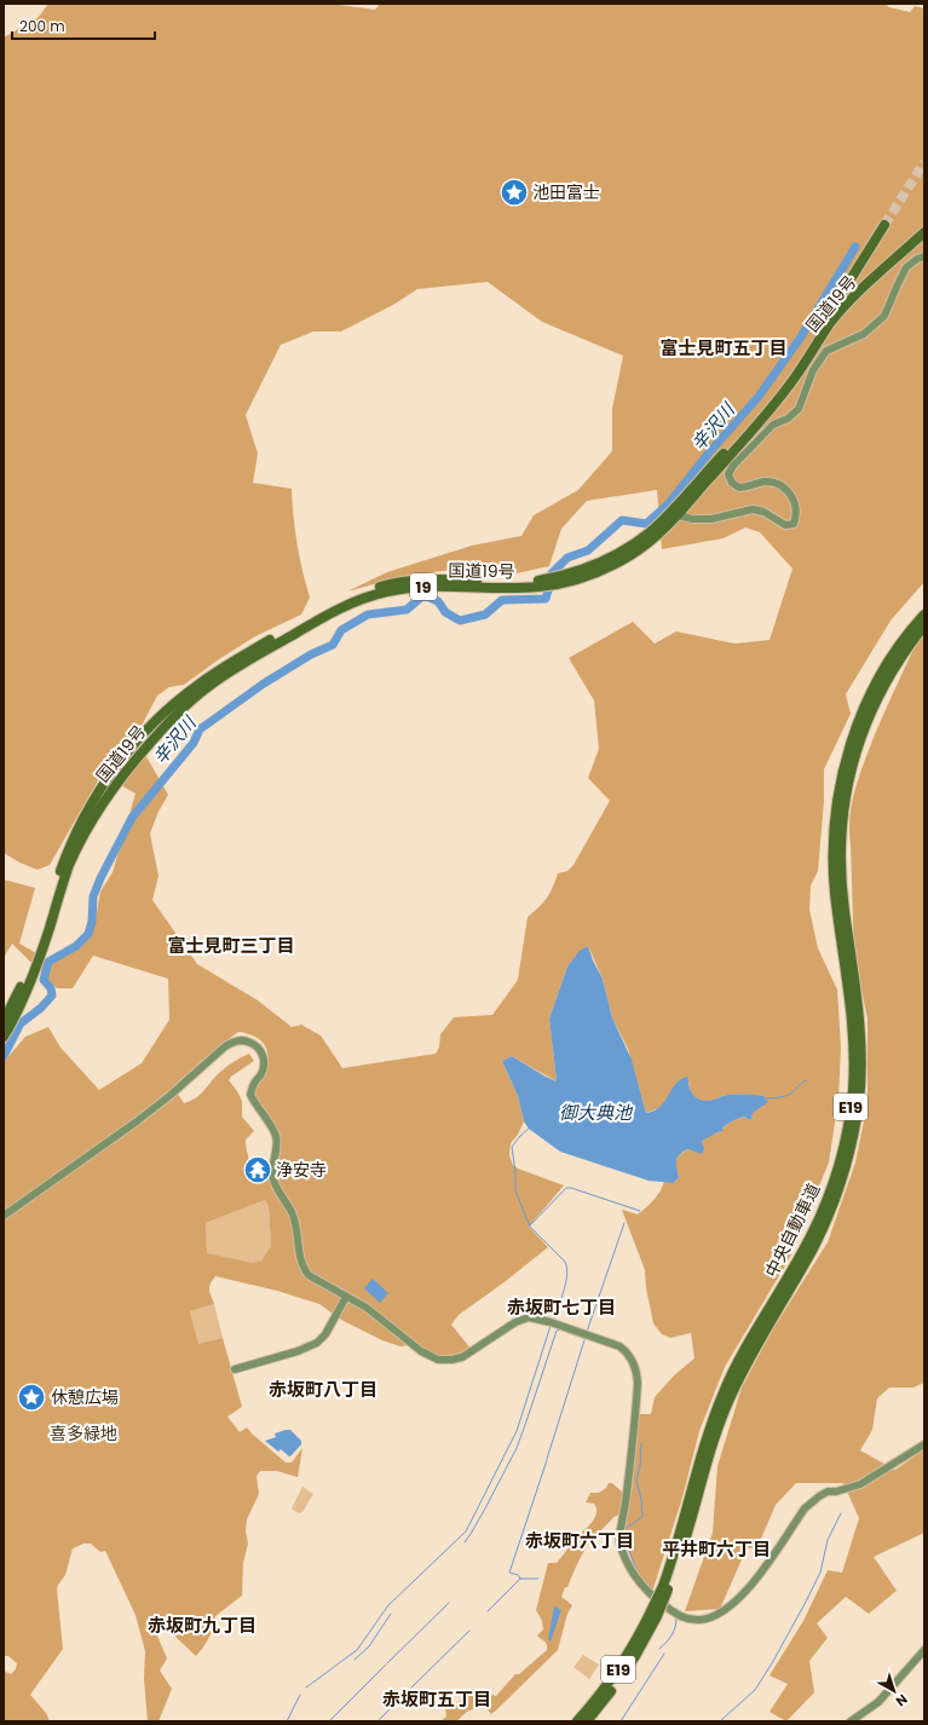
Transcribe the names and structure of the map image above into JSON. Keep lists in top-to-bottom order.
{
  "streets": {
    "highway": [
      "国道19号",
      "19",
      "E19",
      "中央自動車道"
    ]
  },
  "districts": [
    "富士見町五丁目",
    "富士見町三丁目",
    "赤坂町七丁目",
    "赤坂町八丁目",
    "赤坂町六丁目",
    "平井町六丁目",
    "赤坂町九丁目",
    "赤坂町五丁目"
  ],
  "water": ["辛沢川", "御大典池"],
  "parks": ["喜多緑地"],
  "places": {
    "place": ["池田富士", "休憩広場"],
    "temple": ["浄安寺"]
  },
  "scale_bar": "200 m",
  "north": "bottom right"
}
